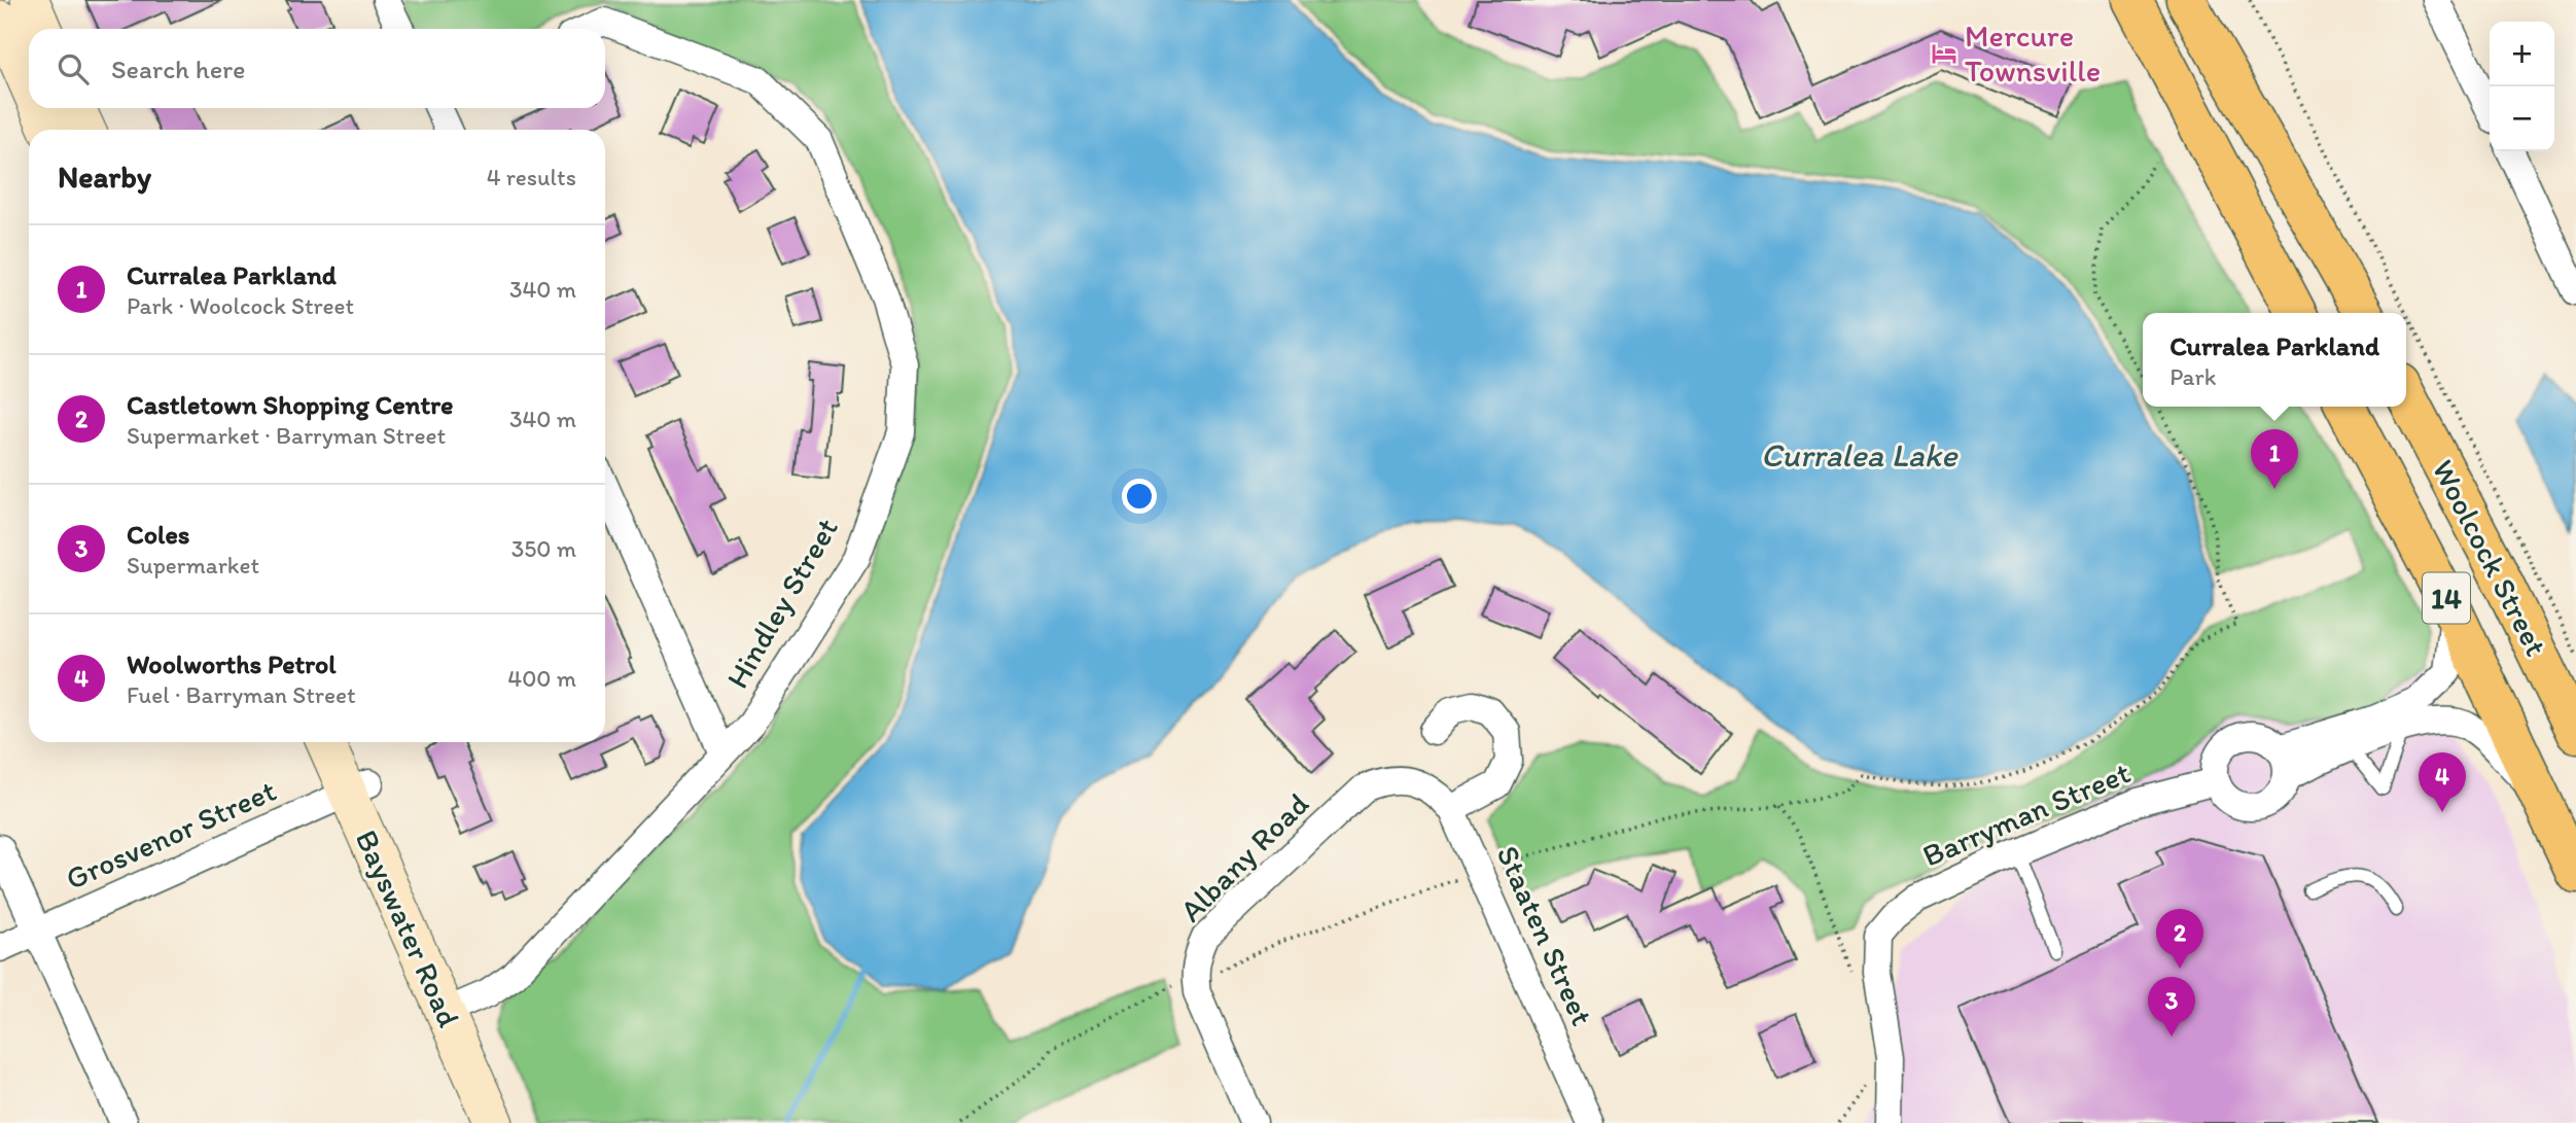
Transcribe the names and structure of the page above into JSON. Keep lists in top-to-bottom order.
{
  "streets": {
    "main road": ["Woolcock Street", "14", "Bayswater Road"],
    "street": [
      "Hindley Street",
      "Barryman Street",
      "Grosvenor Street",
      "Albany Road",
      "Staaten Street"
    ]
  },
  "crossings": [
    ["Hindley Street", "Bayswater Road"],
    ["Grosvenor Street", "Bayswater Road"],
    ["Albany Road", "Staaten Street"]
  ],
  "water": ["Curralea Lake"],
  "places": {
    "hotel": ["Mercure Townsville"]
  },
  "page": {
    "map_buttons": ["+", "−"],
    "search": "Search here",
    "heading": ["Nearby", "4 results"],
    "list": [
      {
        "mark": "1",
        "name": "Curralea Parkland",
        "note": "Park · Woolcock Street",
        "value": "340 m"
      },
      {
        "mark": "2",
        "name": "Castletown Shopping Centre",
        "note": "Supermarket · Barryman Street",
        "value": "340 m"
      },
      {
        "mark": "3",
        "name": "Coles",
        "note": "Supermarket",
        "value": "350 m"
      },
      {
        "mark": "4",
        "name": "Woolworths Petrol",
        "note": "Fuel · Barryman Street",
        "value": "400 m"
      }
    ],
    "popup": ["Curralea Parkland", "Park"],
    "pins": [
      "1",
      "4",
      "2",
      "3"
    ]
  }
}
